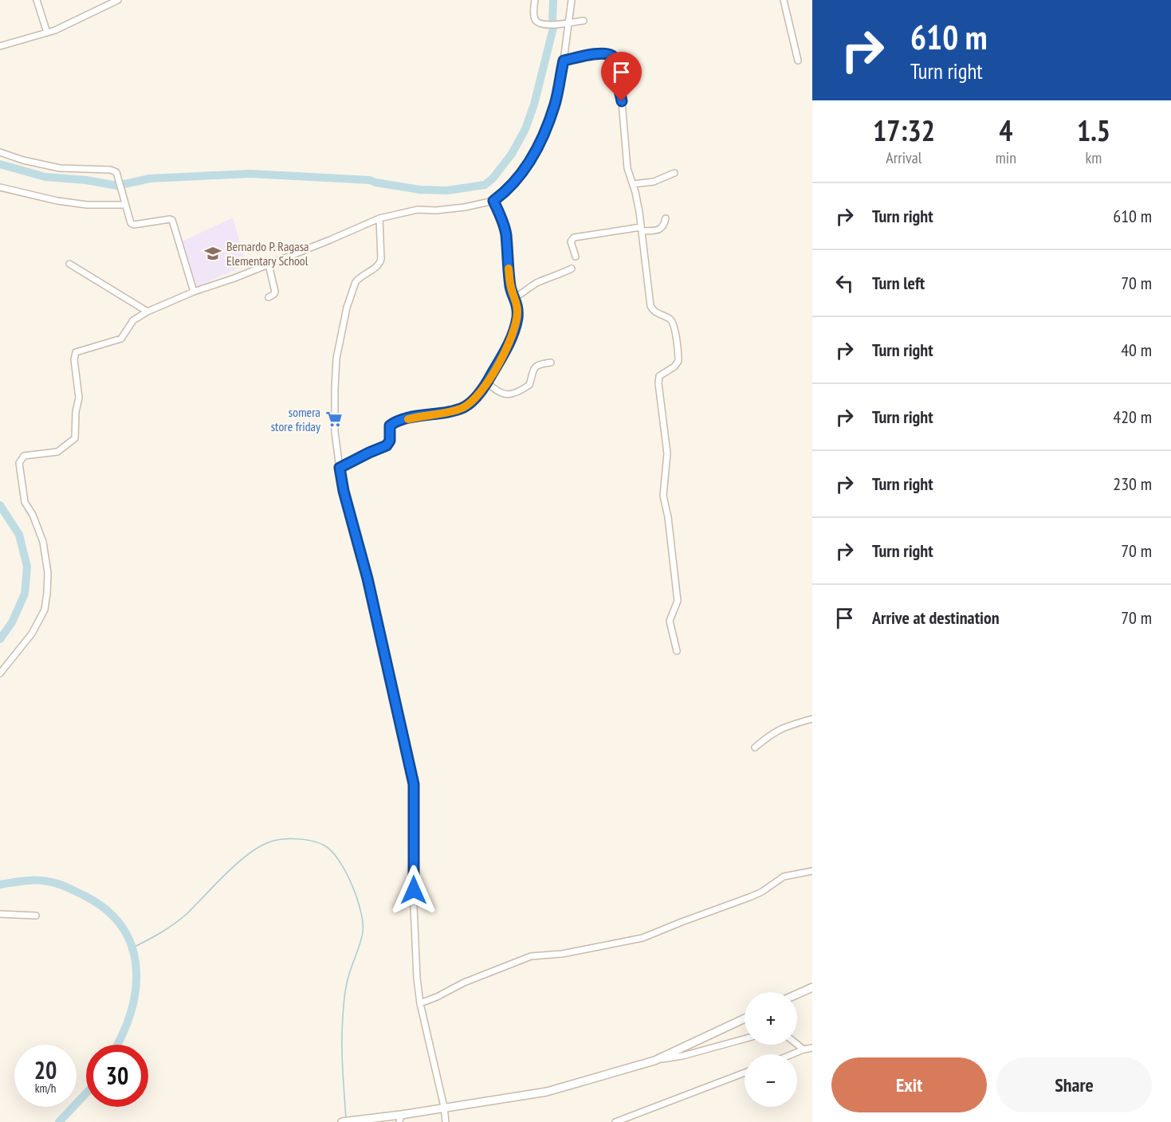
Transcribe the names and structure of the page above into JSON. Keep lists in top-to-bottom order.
{
  "places": {
    "school or university": ["Bernardo P. Ragasa Elementary School"],
    "supermarket": ["somera store friday"]
  },
  "page": {
    "turn": ["610 m", "Turn right"],
    "eta": [
      "17:32",
      "Arrival",
      "4",
      "min",
      "1.5",
      "km"
    ],
    "list": [
      {
        "name": "Turn right",
        "value": "610 m"
      },
      {
        "name": "Turn left",
        "value": "70 m"
      },
      {
        "name": "Turn right",
        "value": "40 m"
      },
      {
        "name": "Turn right",
        "value": "420 m"
      },
      {
        "name": "Turn right",
        "value": "230 m"
      },
      {
        "name": "Turn right",
        "value": "70 m"
      },
      {
        "name": "Arrive at destination",
        "value": "70 m"
      }
    ],
    "map_buttons": ["+", "−"],
    "speed": "20 km/h",
    "limit": "30",
    "buttons": ["Exit", "Share"]
  }
}
